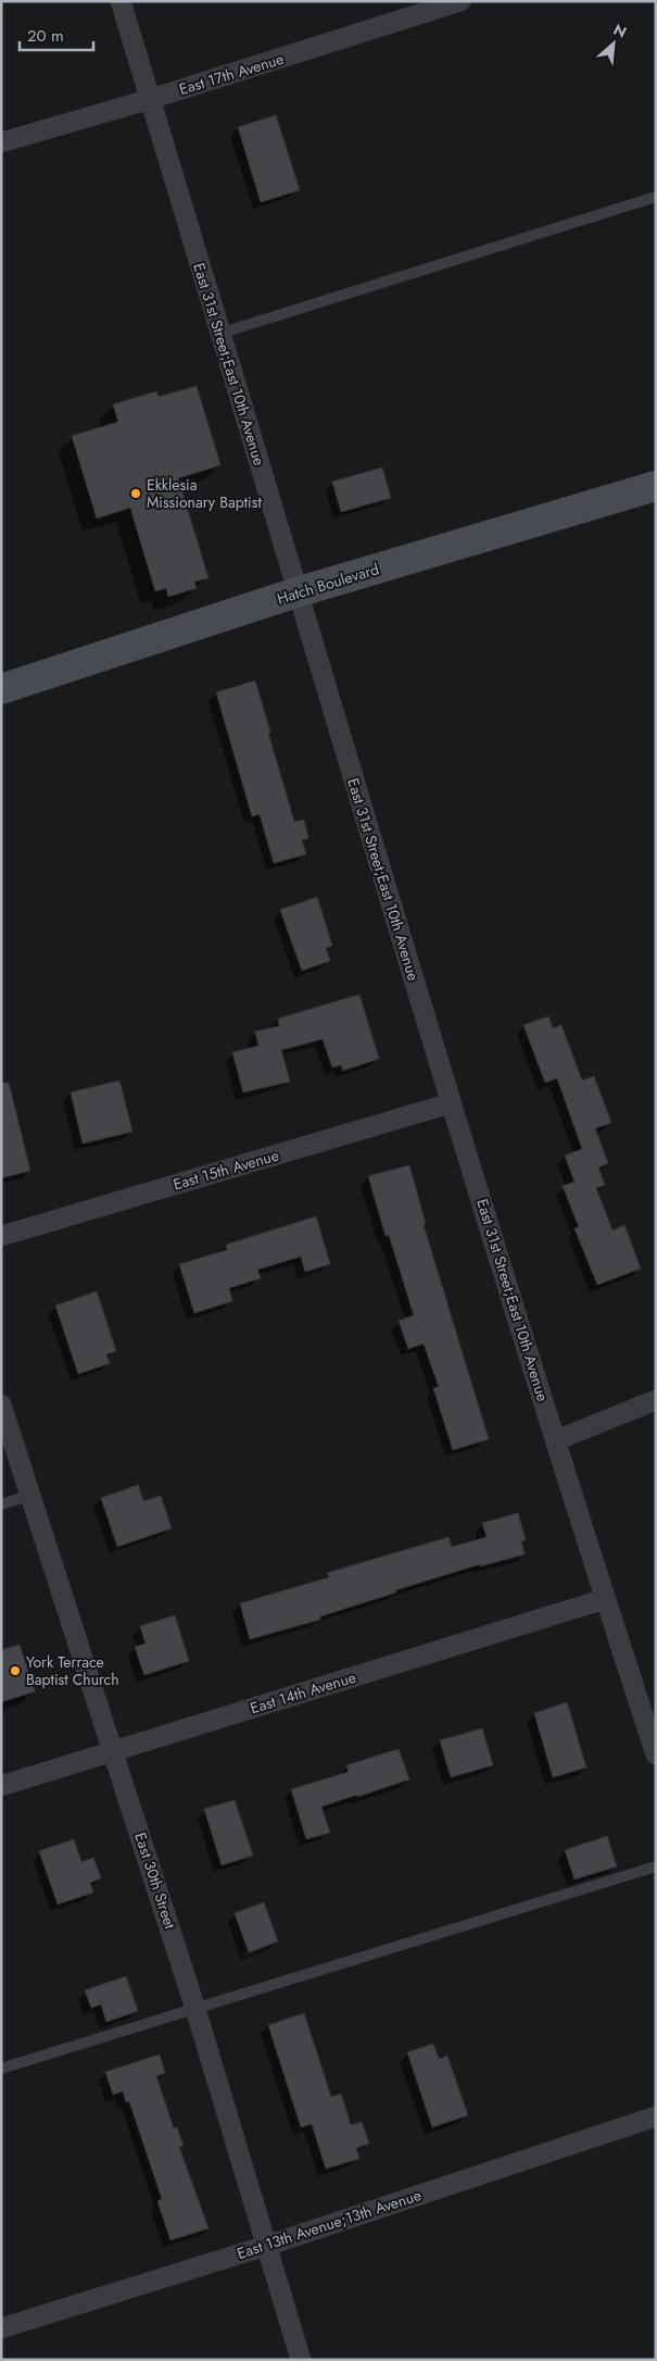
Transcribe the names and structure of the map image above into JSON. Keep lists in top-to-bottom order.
{
  "streets": {
    "main road": ["Hatch Boulevard"],
    "street": [
      "East 17th Avenue",
      "East 31st Street;East 10th Avenue",
      "East 15th Avenue",
      "East 14th Avenue",
      "East 30th Street",
      "East 13th Avenue;13th Avenue"
    ]
  },
  "crossings": [
    ["East 17th Avenue", "East 31st Street;East 10th Avenue"],
    ["East 31st Street;East 10th Avenue", "Hatch Boulevard"],
    ["East 31st Street;East 10th Avenue", "East 15th Avenue"],
    ["East 31st Street;East 10th Avenue", "East 14th Avenue"],
    ["East 14th Avenue", "East 30th Street"],
    ["East 30th Street", "East 13th Avenue;13th Avenue"]
  ],
  "places": ["Ekklesia Missionary Baptist", "York Terrace Baptist Church"],
  "scale_bar": "20 m",
  "north": "top right"
}
